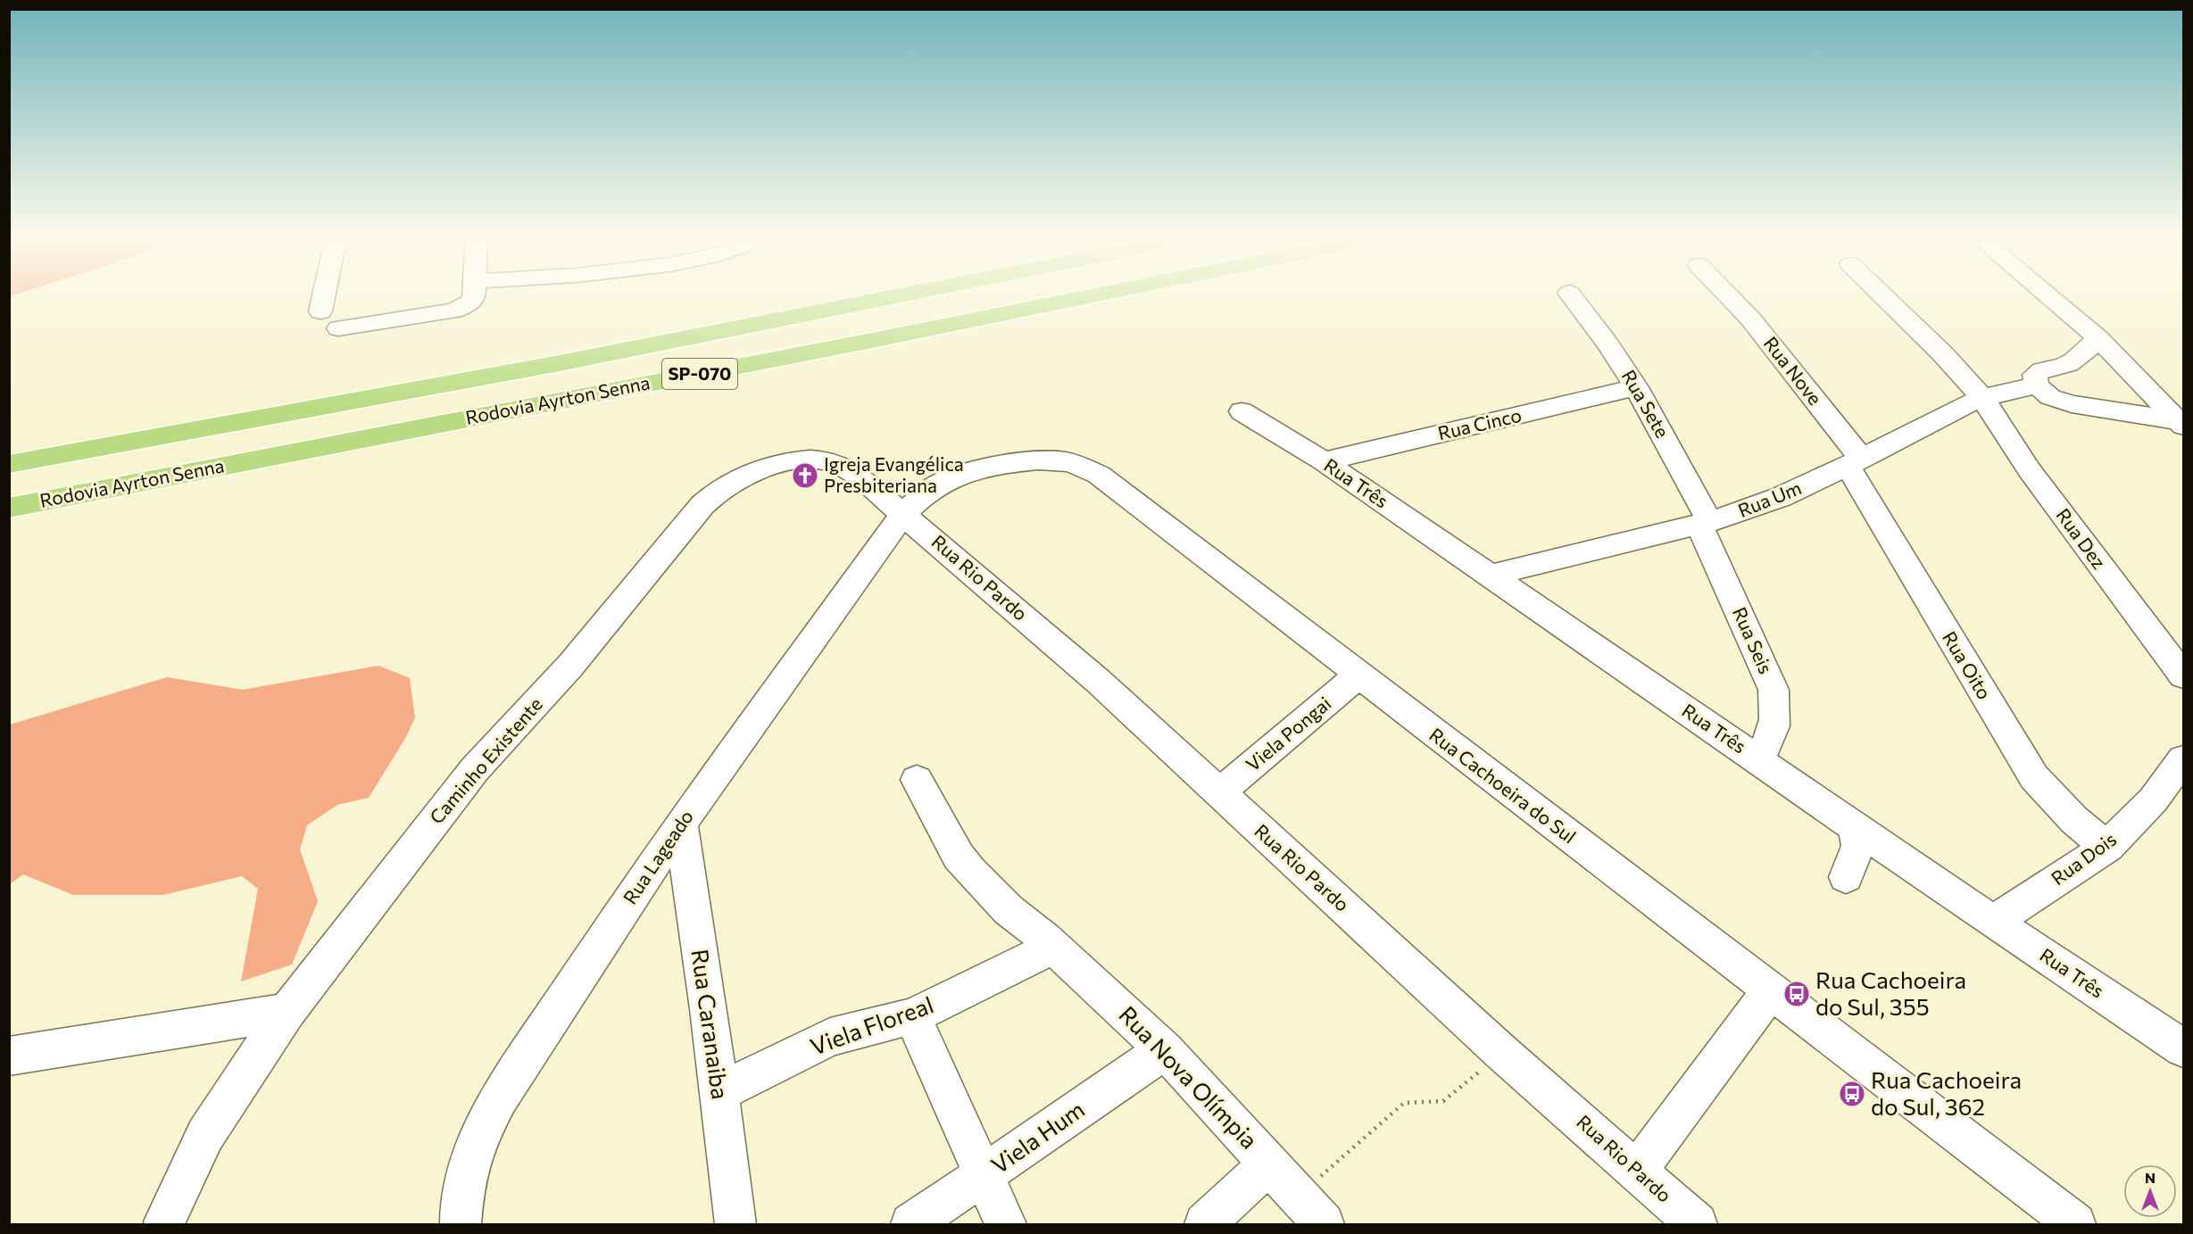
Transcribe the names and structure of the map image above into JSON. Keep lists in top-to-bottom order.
{
  "streets": {
    "highway": ["SP-070", "Rodovia Ayrton Senna"],
    "street": [
      "Rua Nove",
      "Rua Sete",
      "Rua Cinco",
      "Rua Três",
      "Rua Um",
      "Rua Dez",
      "Rua Rio Pardo",
      "Rua Seis",
      "Rua Oito",
      "Viela Pongai",
      "Caminho Existente",
      "Rua Cachoeira do Sul",
      "Rua Lageado",
      "Rua Dois",
      "Rua Caranaiba",
      "Viela Floreal",
      "Rua Nova Olímpia",
      "Viela Hum"
    ]
  },
  "crossings": [
    ["Rua Nove", "Rua Um"],
    ["Rua Nove", "Rua Oito"],
    ["Rua Sete", "Rua Cinco"],
    ["Rua Sete", "Rua Um"],
    ["Rua Sete", "Rua Seis"],
    ["Rua Cinco", "Rua Três"],
    ["Rua Três", "Rua Um"],
    ["Rua Três", "Rua Seis"],
    ["Rua Três", "Rua Dois"],
    ["Rua Um", "Rua Dez"],
    ["Rua Um", "Rua Seis"],
    ["Rua Um", "Rua Oito"],
    ["Rua Rio Pardo", "Viela Pongai"],
    ["Rua Rio Pardo", "Caminho Existente"],
    ["Rua Rio Pardo", "Rua Cachoeira do Sul"],
    ["Rua Rio Pardo", "Rua Lageado"],
    ["Rua Oito", "Rua Dois"],
    ["Viela Pongai", "Rua Cachoeira do Sul"],
    ["Caminho Existente", "Rua Cachoeira do Sul"],
    ["Caminho Existente", "Rua Lageado"],
    ["Rua Cachoeira do Sul", "Rua Lageado"],
    ["Rua Lageado", "Rua Caranaiba"],
    ["Rua Caranaiba", "Viela Floreal"],
    ["Viela Floreal", "Rua Nova Olímpia"],
    ["Rua Nova Olímpia", "Viela Hum"]
  ],
  "places": {
    "church": ["Igreja Evangélica Presbiteriana"],
    "bus stop": ["Rua Cachoeira do Sul, 355", "Rua Cachoeira do Sul, 362"]
  },
  "north": "top"
}
